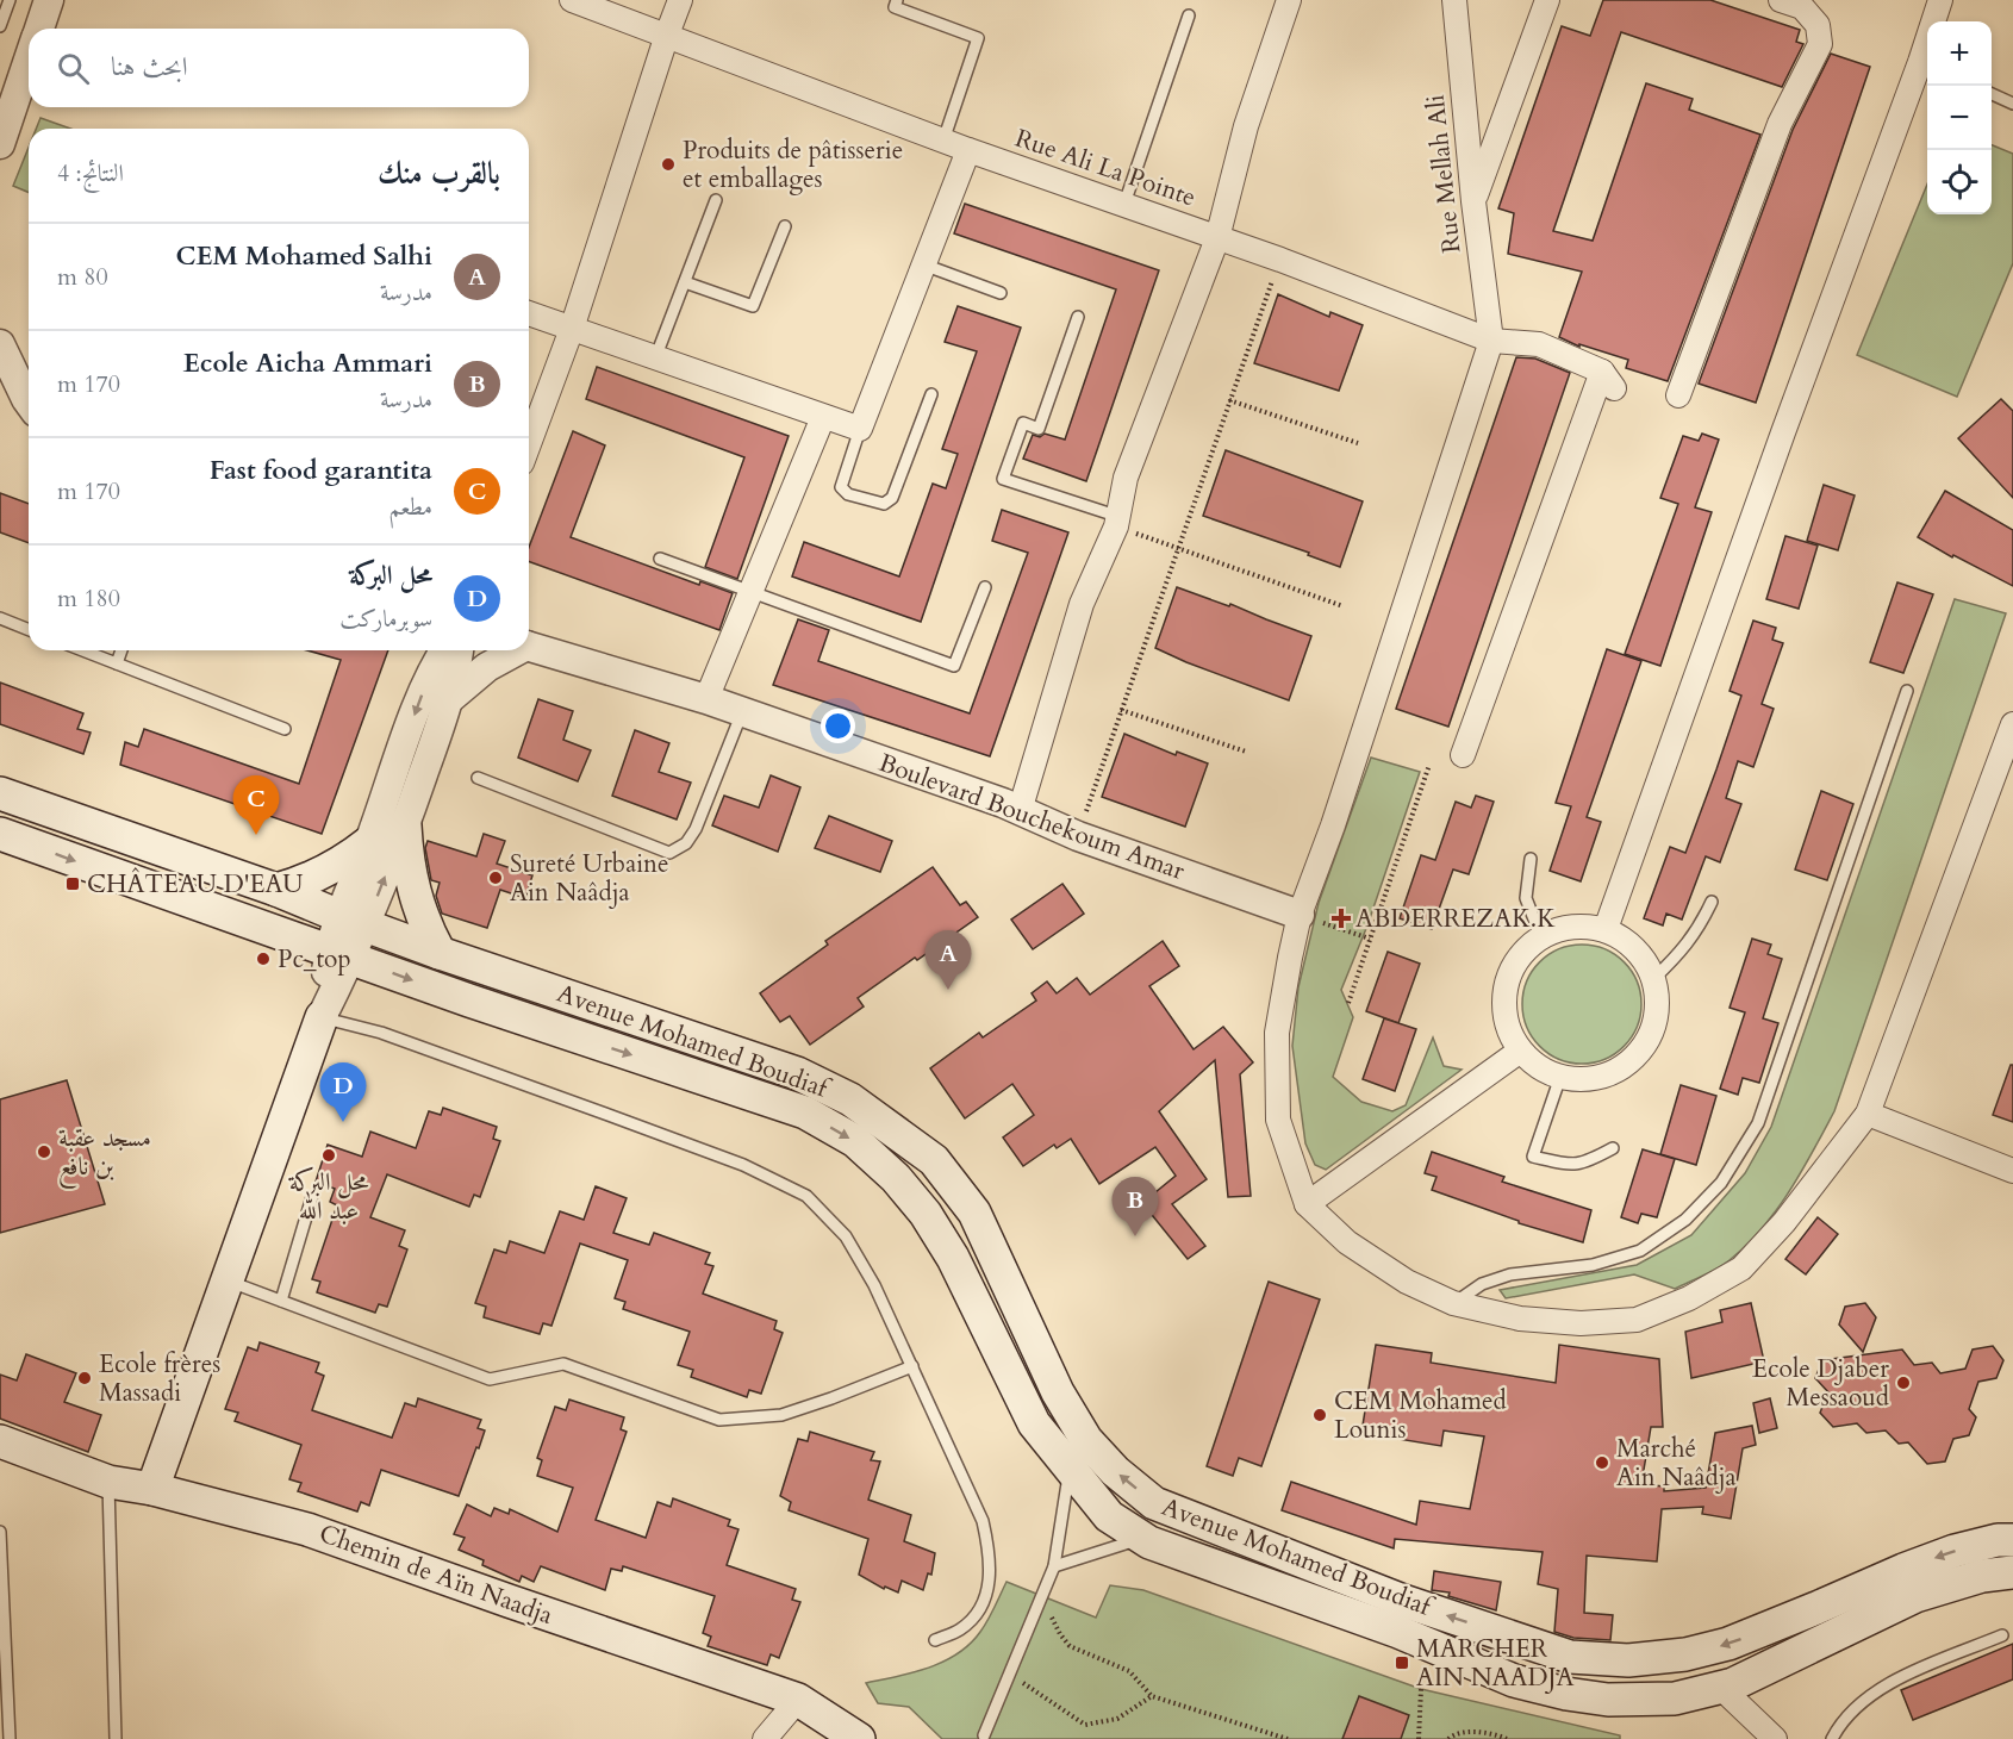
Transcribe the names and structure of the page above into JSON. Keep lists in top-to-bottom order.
{
  "streets": {
    "main road": ["Avenue Mohamed Boudiaf", "Chemin de Aïn Naadja"],
    "street": ["Rue Ali La Pointe", "Rue Mellah Ali", "Boulevard Bouchekoum Amar"]
  },
  "crossings": [
    ["Rue Ali La Pointe", "Rue Mellah Ali"]
  ],
  "places": {
    "other": [
      "Produits de pâtisserie et emballages",
      "Sureté Urbaine Ain Naâdja",
      "Pc_top",
      "مسجد عقبة بن نافع",
      "محل البركة عبد الله",
      "Ecole frères Massadi",
      "Ecole Djaber Messaoud",
      "CEM Mohamed Lounis",
      "Marché Ain Naâdja"
    ],
    "transit": ["CHÂTEAU D'EAU", "MARCHER AIN NAADJA"],
    "health": ["ABDERREZAK.K"]
  },
  "page": {
    "map_buttons": ["+", "−"],
    "search": "ابحث هنا",
    "heading": ["بالقرب منك", "النتائج: 4"],
    "list": [
      {
        "mark": "A",
        "name": "CEM Mohamed Salhi",
        "note": "مدرسة",
        "value": "80 m"
      },
      {
        "mark": "B",
        "name": "Ecole Aicha Ammari",
        "note": "مدرسة",
        "value": "170 m"
      },
      {
        "mark": "C",
        "name": "Fast food garantita",
        "note": "مطعم",
        "value": "170 m"
      },
      {
        "mark": "D",
        "name": "محل البركة",
        "note": "سوبرماركت",
        "value": "180 m"
      }
    ],
    "pins": [
      "C",
      "A",
      "D",
      "B"
    ]
  }
}
